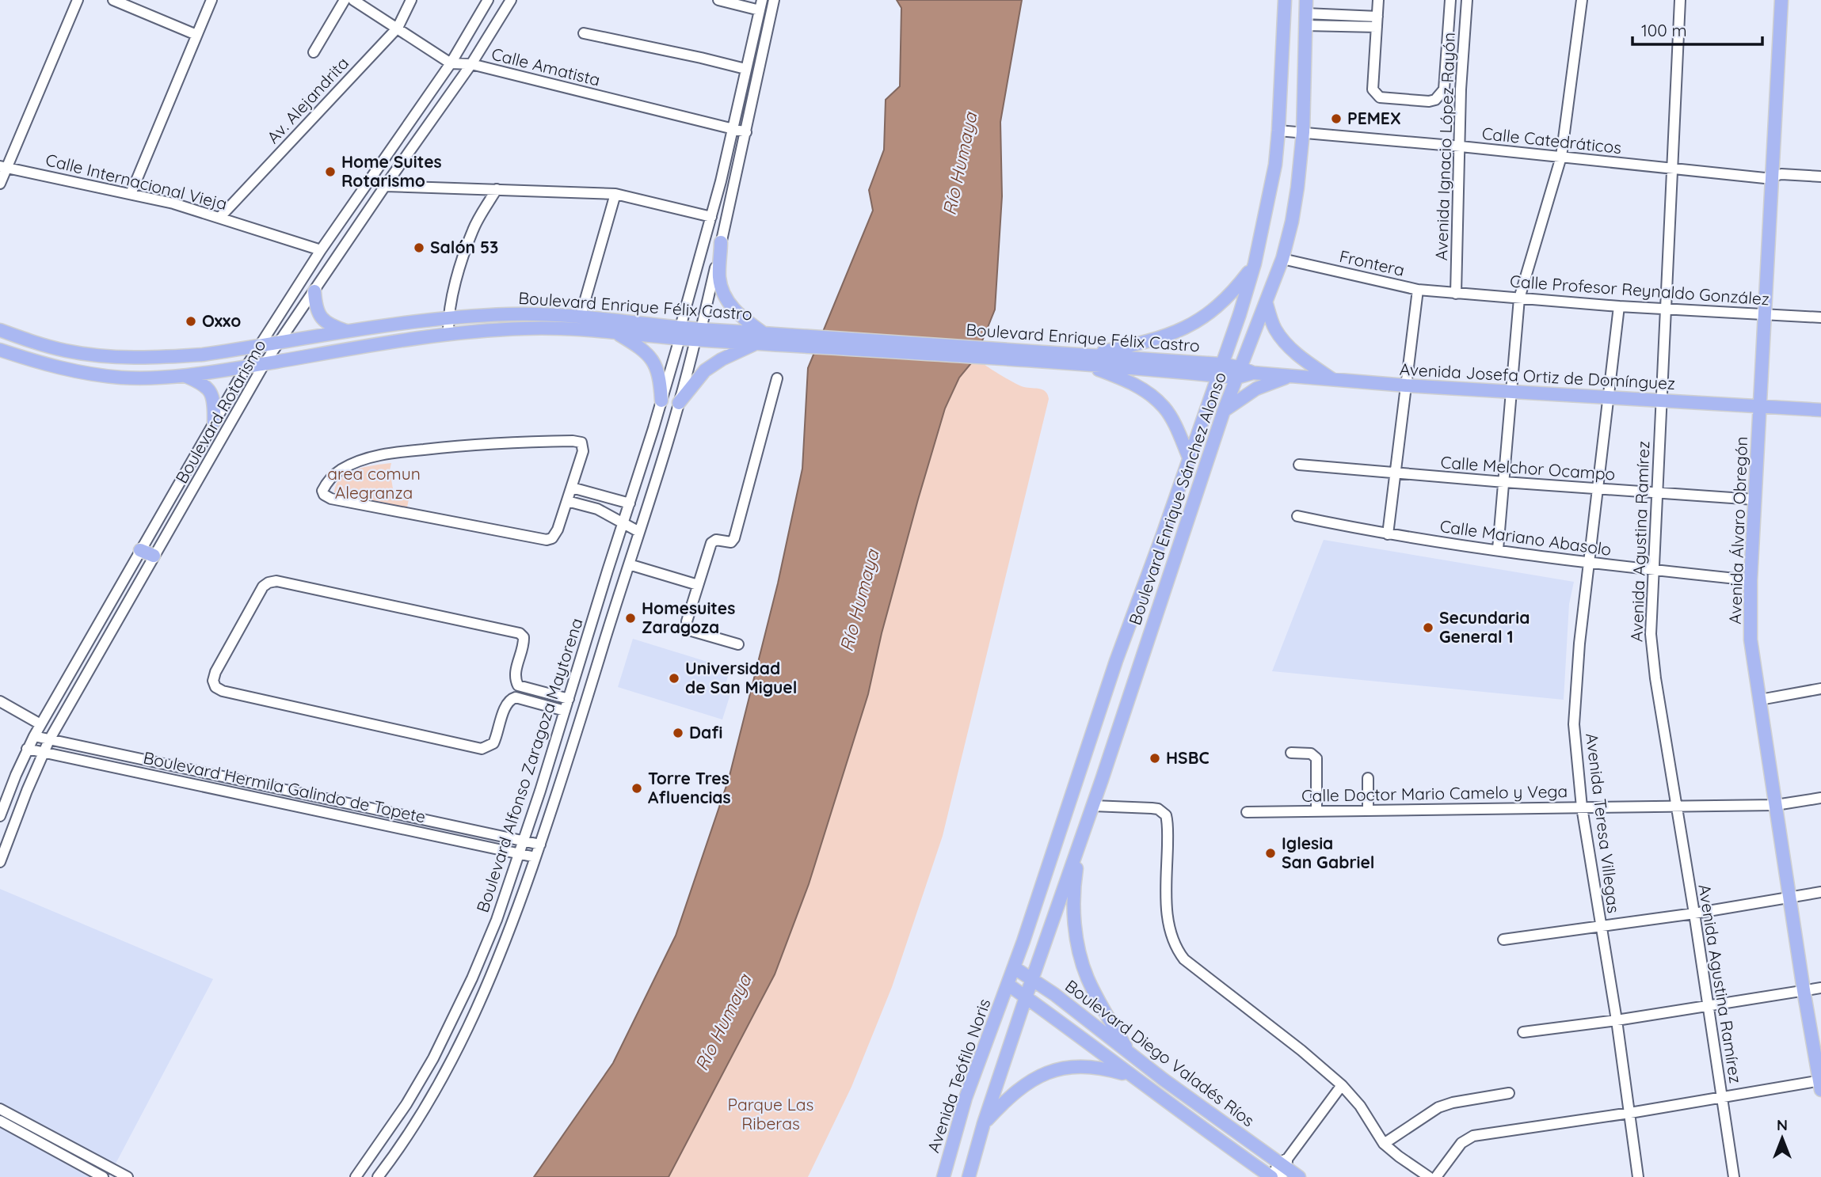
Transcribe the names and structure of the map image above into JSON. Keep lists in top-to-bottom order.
{
  "streets": {
    "main road": [
      "Boulevard Enrique Félix Castro",
      "Avenida Josefa Ortiz de Domínguez",
      "Boulevard Enrique Sánchez Alonso",
      "Avenida Álvaro Obregón",
      "Boulevard Diego Valadés Ríos",
      "Avenida Teófilo Noris"
    ],
    "street": [
      "Calle Amatista",
      "Av. Alejandrita",
      "Calle Catedráticos",
      "Avenida Ignacio López Rayón",
      "Calle Internacional Vieja",
      "Frontera",
      "Calle Profesor Reynaldo González",
      "Boulevard Rotarismo",
      "Calle Melchor Ocampo",
      "Calle Mariano Abasolo",
      "Avenida Agustina Ramírez",
      "Boulevard Alfonso Zaragoza Maytorena",
      "Boulevard Hermila Galindo de Topete",
      "Calle Doctor Mario Camelo y Vega",
      "Avenida Teresa Villegas"
    ]
  },
  "crossings": [
    ["Calle Amatista", "Boulevard Rotarismo"],
    ["Calle Amatista", "Boulevard Alfonso Zaragoza Maytorena"],
    ["Av. Alejandrita", "Calle Internacional Vieja"],
    ["Calle Catedráticos", "Avenida Ignacio López Rayón"],
    ["Calle Catedráticos", "Boulevard Enrique Sánchez Alonso"],
    ["Calle Catedráticos", "Avenida Álvaro Obregón"],
    ["Calle Catedráticos", "Avenida Agustina Ramírez"],
    ["Avenida Ignacio López Rayón", "Frontera"],
    ["Avenida Ignacio López Rayón", "Calle Profesor Reynaldo González"],
    ["Calle Internacional Vieja", "Boulevard Rotarismo"],
    ["Frontera", "Calle Profesor Reynaldo González"],
    ["Frontera", "Boulevard Enrique Sánchez Alonso"],
    ["Calle Profesor Reynaldo González", "Avenida Álvaro Obregón"],
    ["Calle Profesor Reynaldo González", "Avenida Agustina Ramírez"],
    ["Calle Profesor Reynaldo González", "Avenida Teresa Villegas"],
    ["Boulevard Enrique Félix Castro", "Avenida Josefa Ortiz de Domínguez"],
    ["Boulevard Enrique Félix Castro", "Boulevard Rotarismo"],
    ["Boulevard Enrique Félix Castro", "Boulevard Enrique Sánchez Alonso"],
    ["Boulevard Enrique Félix Castro", "Boulevard Alfonso Zaragoza Maytorena"],
    ["Avenida Josefa Ortiz de Domínguez", "Boulevard Enrique Sánchez Alonso"],
    ["Avenida Josefa Ortiz de Domínguez", "Avenida Álvaro Obregón"],
    ["Avenida Josefa Ortiz de Domínguez", "Avenida Agustina Ramírez"],
    ["Avenida Josefa Ortiz de Domínguez", "Avenida Teresa Villegas"],
    ["Boulevard Rotarismo", "Boulevard Hermila Galindo de Topete"],
    ["Calle Melchor Ocampo", "Avenida Álvaro Obregón"],
    ["Calle Melchor Ocampo", "Avenida Agustina Ramírez"],
    ["Calle Melchor Ocampo", "Avenida Teresa Villegas"],
    ["Boulevard Enrique Sánchez Alonso", "Boulevard Diego Valadés Ríos"],
    ["Avenida Álvaro Obregón", "Calle Mariano Abasolo"],
    ["Avenida Álvaro Obregón", "Calle Doctor Mario Camelo y Vega"],
    ["Calle Mariano Abasolo", "Avenida Agustina Ramírez"],
    ["Calle Mariano Abasolo", "Avenida Teresa Villegas"],
    ["Avenida Agustina Ramírez", "Calle Doctor Mario Camelo y Vega"],
    ["Boulevard Alfonso Zaragoza Maytorena", "Boulevard Hermila Galindo de Topete"],
    ["Calle Doctor Mario Camelo y Vega", "Avenida Teresa Villegas"],
    ["Boulevard Diego Valadés Ríos", "Avenida Teófilo Noris"]
  ],
  "water": ["Río Humaya"],
  "parks": ["area comun Alegranza", "Parque Las Riberas"],
  "places": [
    "PEMEX",
    "Home Suites Rotarismo",
    "Salón 53",
    "Oxxo",
    "Homesuites Zaragoza",
    "Secundaria General 1",
    "Universidad de San Miguel",
    "Dafi",
    "HSBC",
    "Torre Tres Afluencias",
    "Iglesia San Gabriel"
  ],
  "scale_bar": "100 m",
  "north": "top"
}
